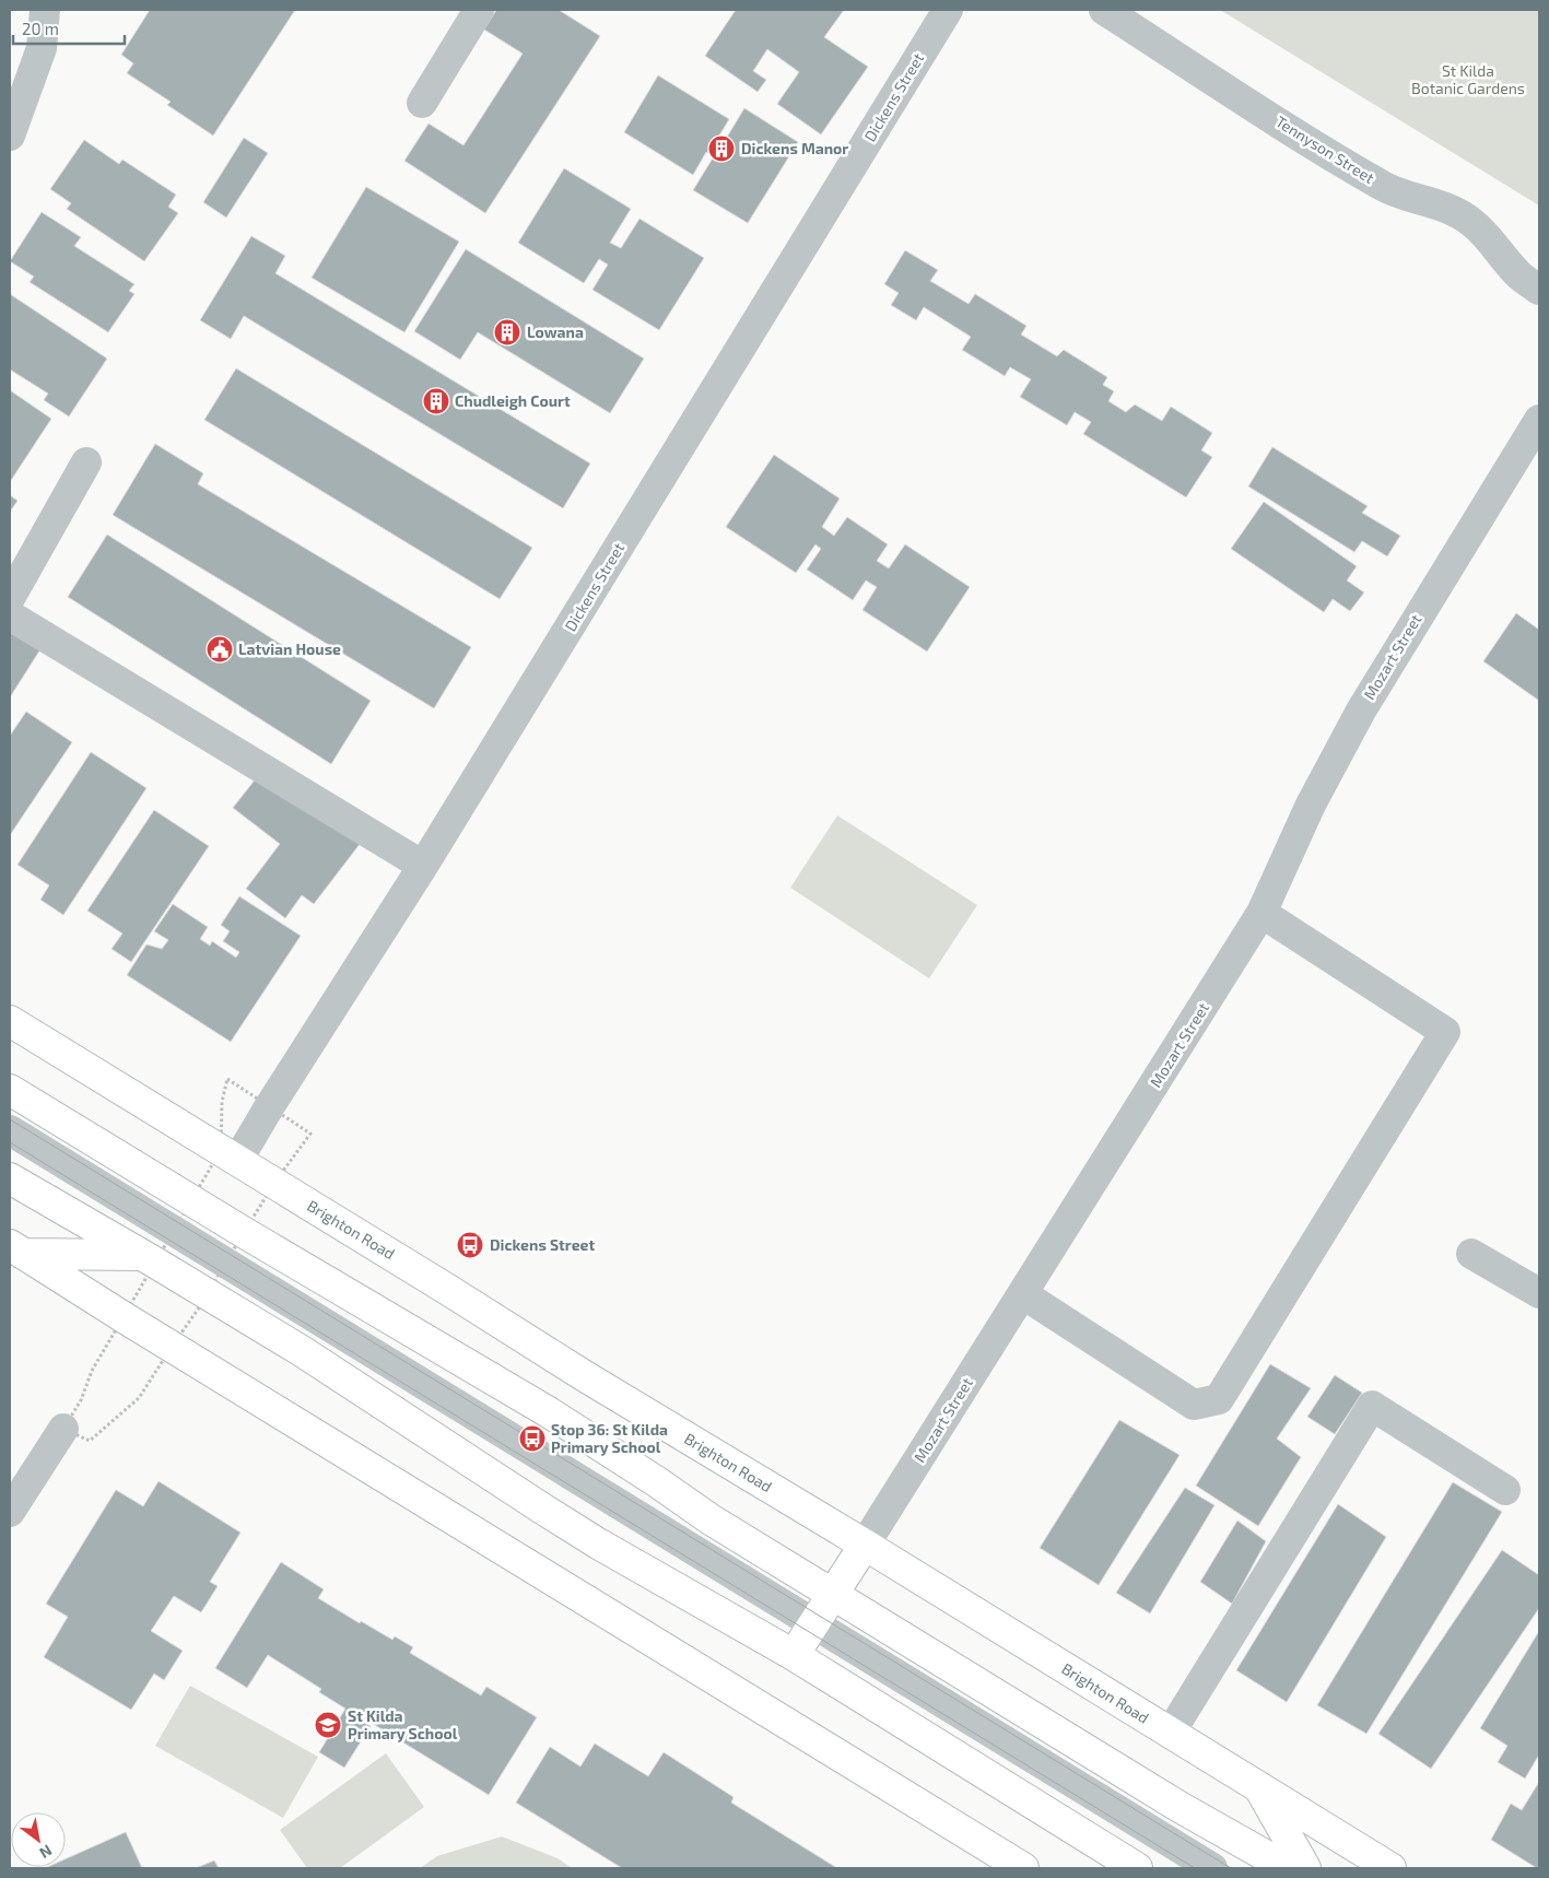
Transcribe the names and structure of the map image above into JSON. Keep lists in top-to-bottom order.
{
  "streets": {
    "main road": ["Mozart Street", "Brighton Road"],
    "street": ["Dickens Street", "Tennyson Street"]
  },
  "crossings": [
    ["Dickens Street", "Brighton Road"],
    ["Mozart Street", "Brighton Road"]
  ],
  "parks": ["St Kilda Botanic Gardens"],
  "places": {
    "building": ["Dickens Manor", "Lowana", "Chudleigh Court"],
    "public building": ["Latvian House"],
    "bus stop": ["Dickens Street", "Stop 36: St Kilda Primary School"],
    "school or university": ["St Kilda Primary School"]
  },
  "scale_bar": "20 m",
  "north": "bottom right"
}
